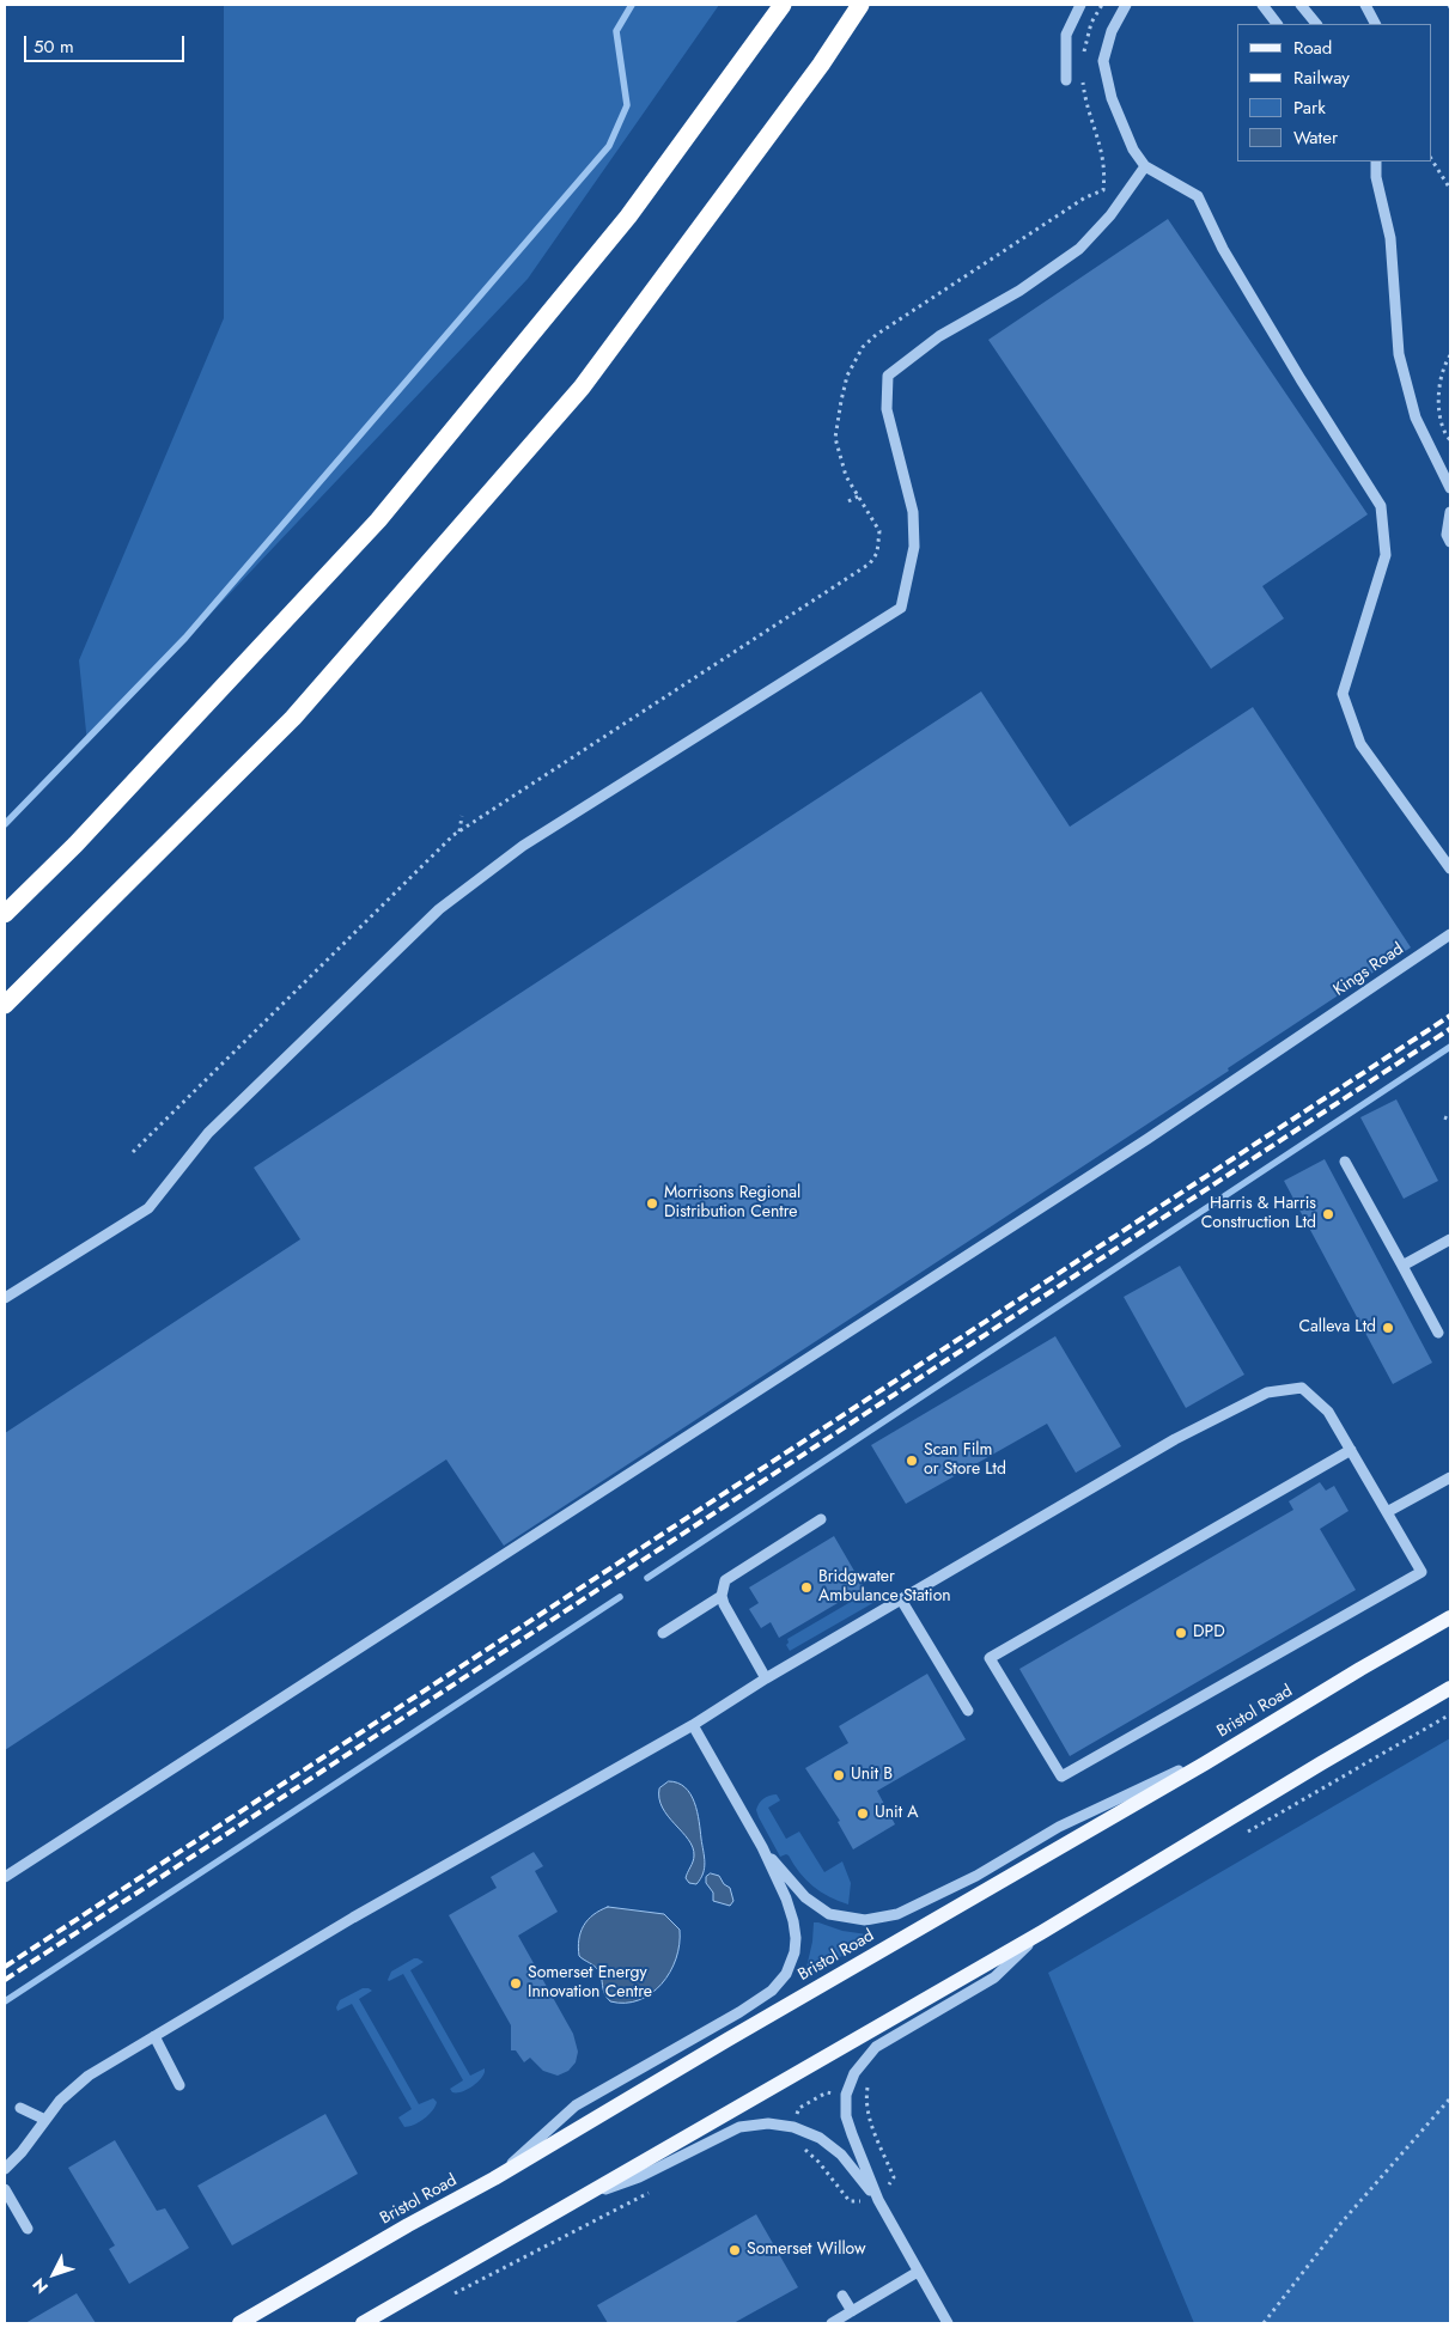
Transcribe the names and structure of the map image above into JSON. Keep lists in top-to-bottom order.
{
  "streets": {
    "main road": ["Bristol Road"],
    "street": ["Kings Road"]
  },
  "places": [
    "Morrisons Regional Distribution Centre",
    "Harris & Harris Construction Ltd",
    "Calleva Ltd",
    "Scan Film or Store Ltd",
    "Bridgwater Ambulance Station",
    "DPD",
    "Unit B",
    "Unit A",
    "Somerset Energy Innovation Centre",
    "Somerset Willow"
  ],
  "legend": [
    "Road",
    "Railway",
    "Park",
    "Water"
  ],
  "scale_bar": "50 m",
  "north": "bottom left"
}
